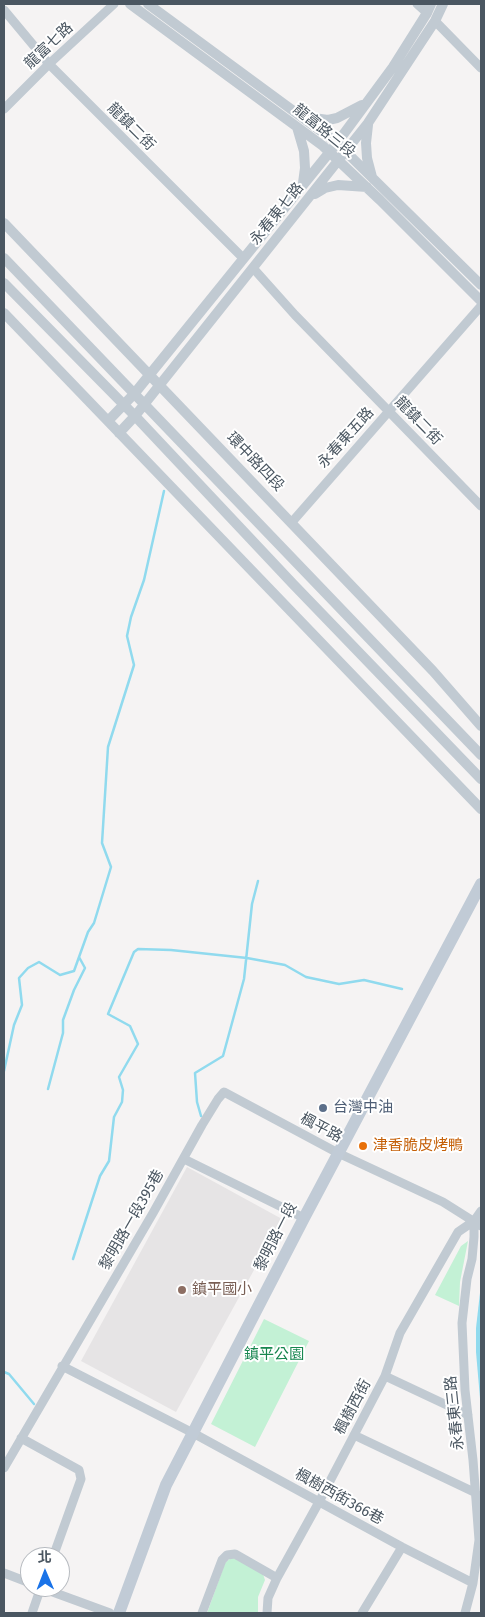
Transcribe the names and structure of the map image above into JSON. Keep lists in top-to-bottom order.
{
  "streets": {
    "main road": ["黎明路一段"],
    "street": [
      "龍富七路",
      "龍鎮二街",
      "龍富路三段",
      "永春東七路",
      "永春東五路",
      "環中路四段",
      "楓平路",
      "黎明路一段395巷",
      "楓樹西街",
      "永春東三路",
      "楓樹西街366巷"
    ]
  },
  "crossings": [
    ["龍富七路", "龍鎮二街"],
    ["龍鎮二街", "永春東七路"],
    ["龍鎮二街", "永春東五路"],
    ["龍富路三段", "永春東七路"],
    ["永春東七路", "環中路四段"],
    ["永春東五路", "環中路四段"],
    ["楓平路", "黎明路一段395巷"],
    ["楓平路", "黎明路一段"],
    ["楓平路", "楓樹西街"],
    ["楓平路", "永春東三路"],
    ["黎明路一段", "楓樹西街366巷"],
    ["楓樹西街", "永春東三路"],
    ["楓樹西街", "楓樹西街366巷"],
    ["永春東三路", "楓樹西街366巷"]
  ],
  "parks": ["鎮平公園"],
  "places": ["台灣中油", "津香脆皮烤鴨", "鎮平國小"],
  "north": "top"
}
